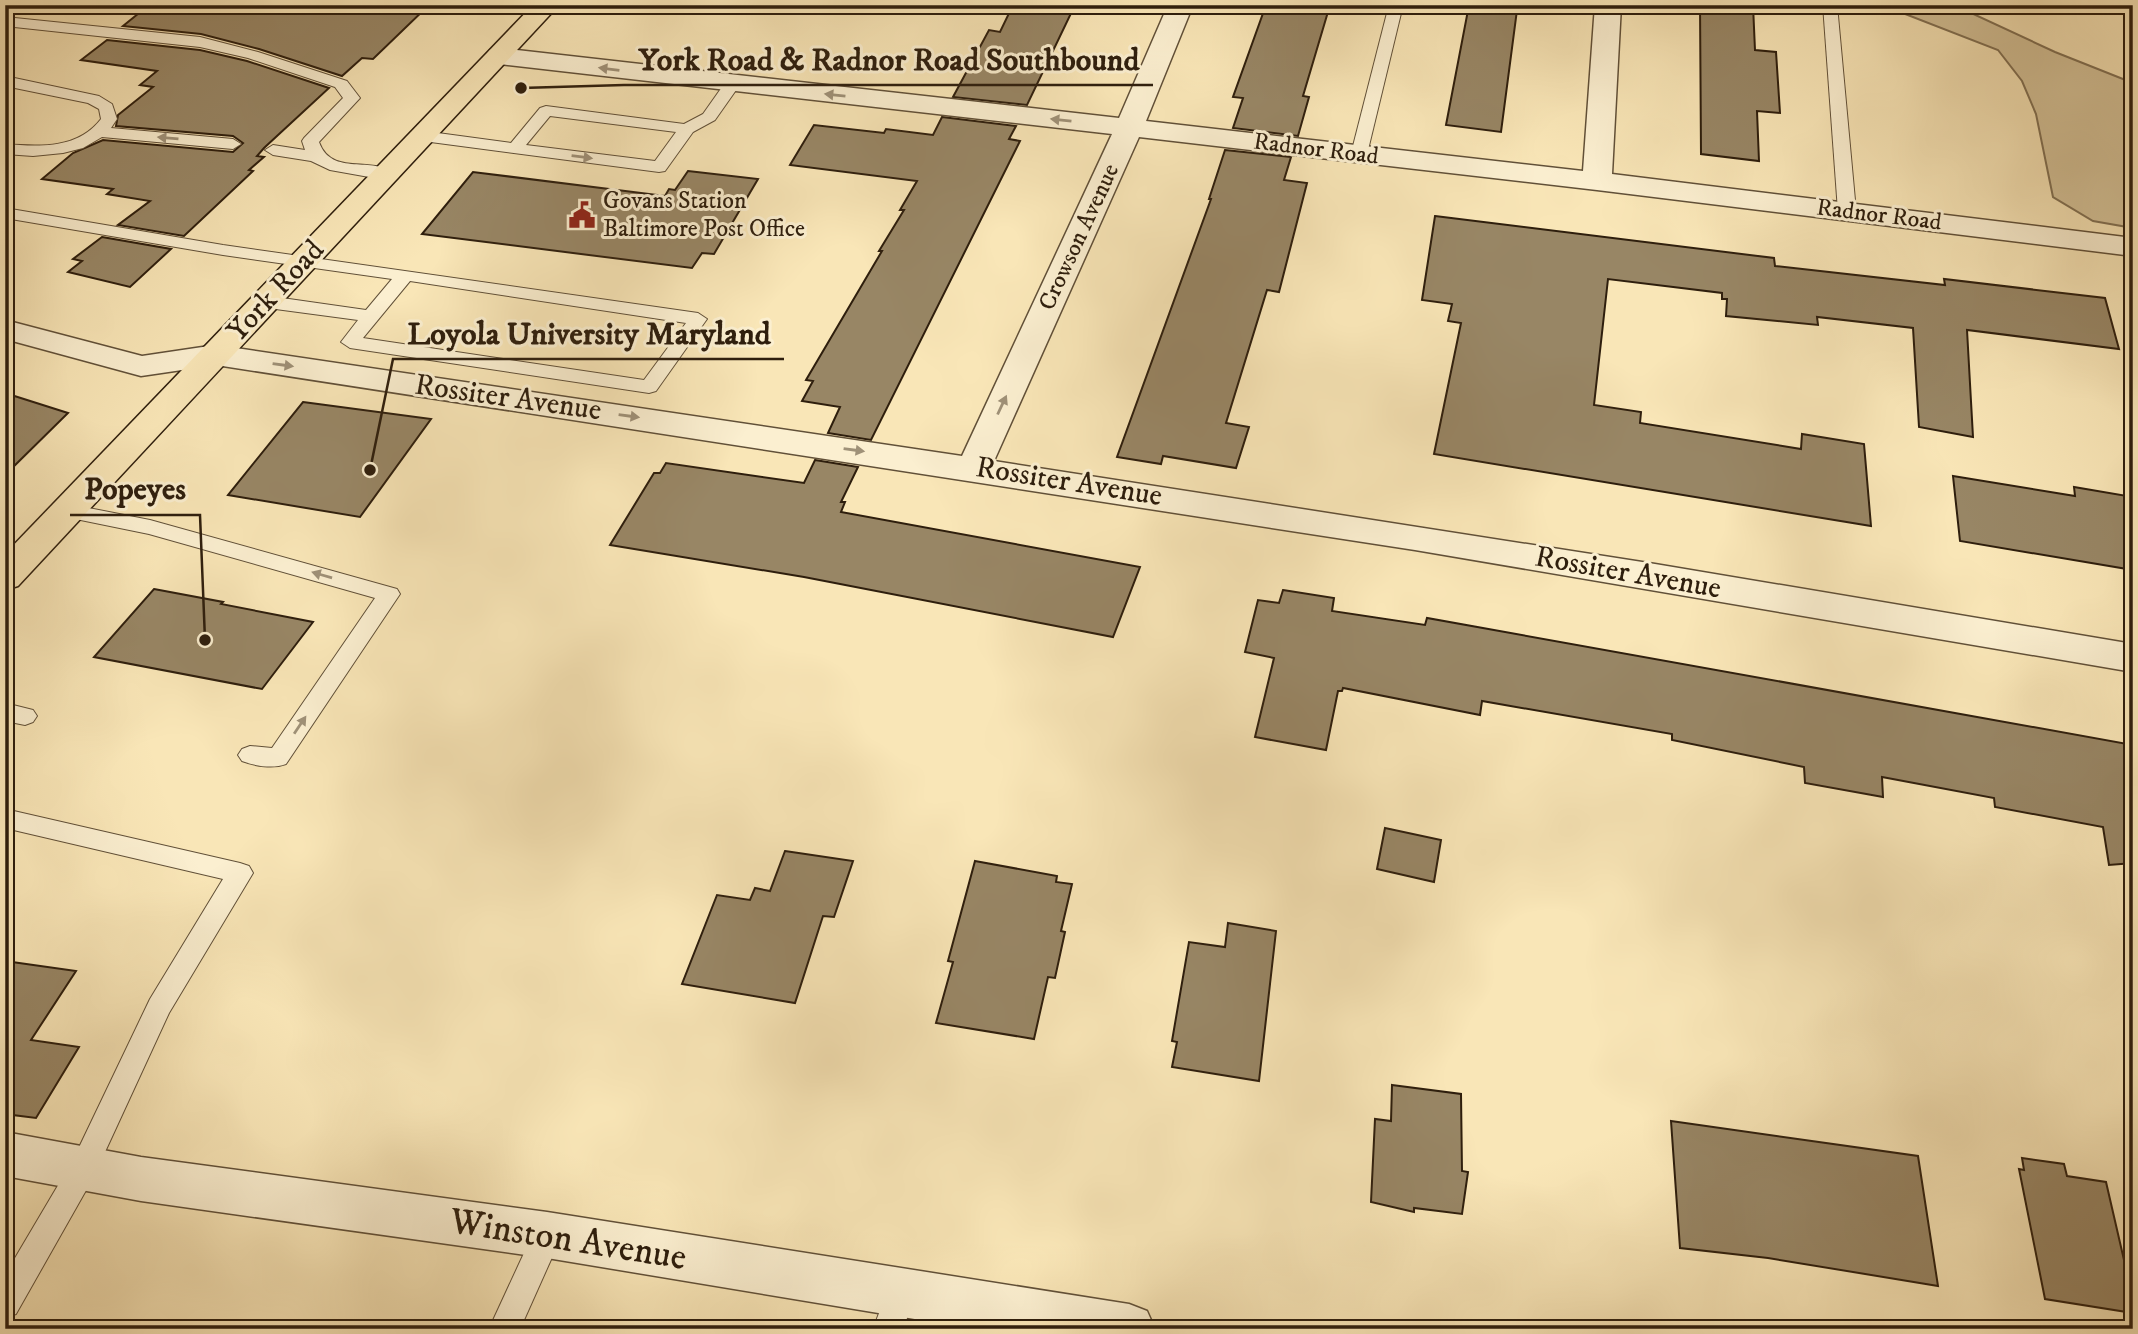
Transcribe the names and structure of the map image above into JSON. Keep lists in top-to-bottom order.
{
  "streets": {
    "main road": ["York Road"],
    "street": [
      "Radnor Road",
      "Crowson Avenue",
      "Rossiter Avenue",
      "Winston Avenue"
    ]
  },
  "crossings": [
    ["Radnor Road", "Crowson Avenue"],
    ["Radnor Road", "York Road"],
    ["Crowson Avenue", "Rossiter Avenue"],
    ["York Road", "Rossiter Avenue"]
  ],
  "one_way": ["Radnor Road", "Crowson Avenue", "Rossiter Avenue"],
  "places": {
    "other": ["York Road & Radnor Road Southbound", "Loyola University Maryland", "Popeyes"],
    "public building": ["Govans Station Baltimore Post Office"]
  }
}
